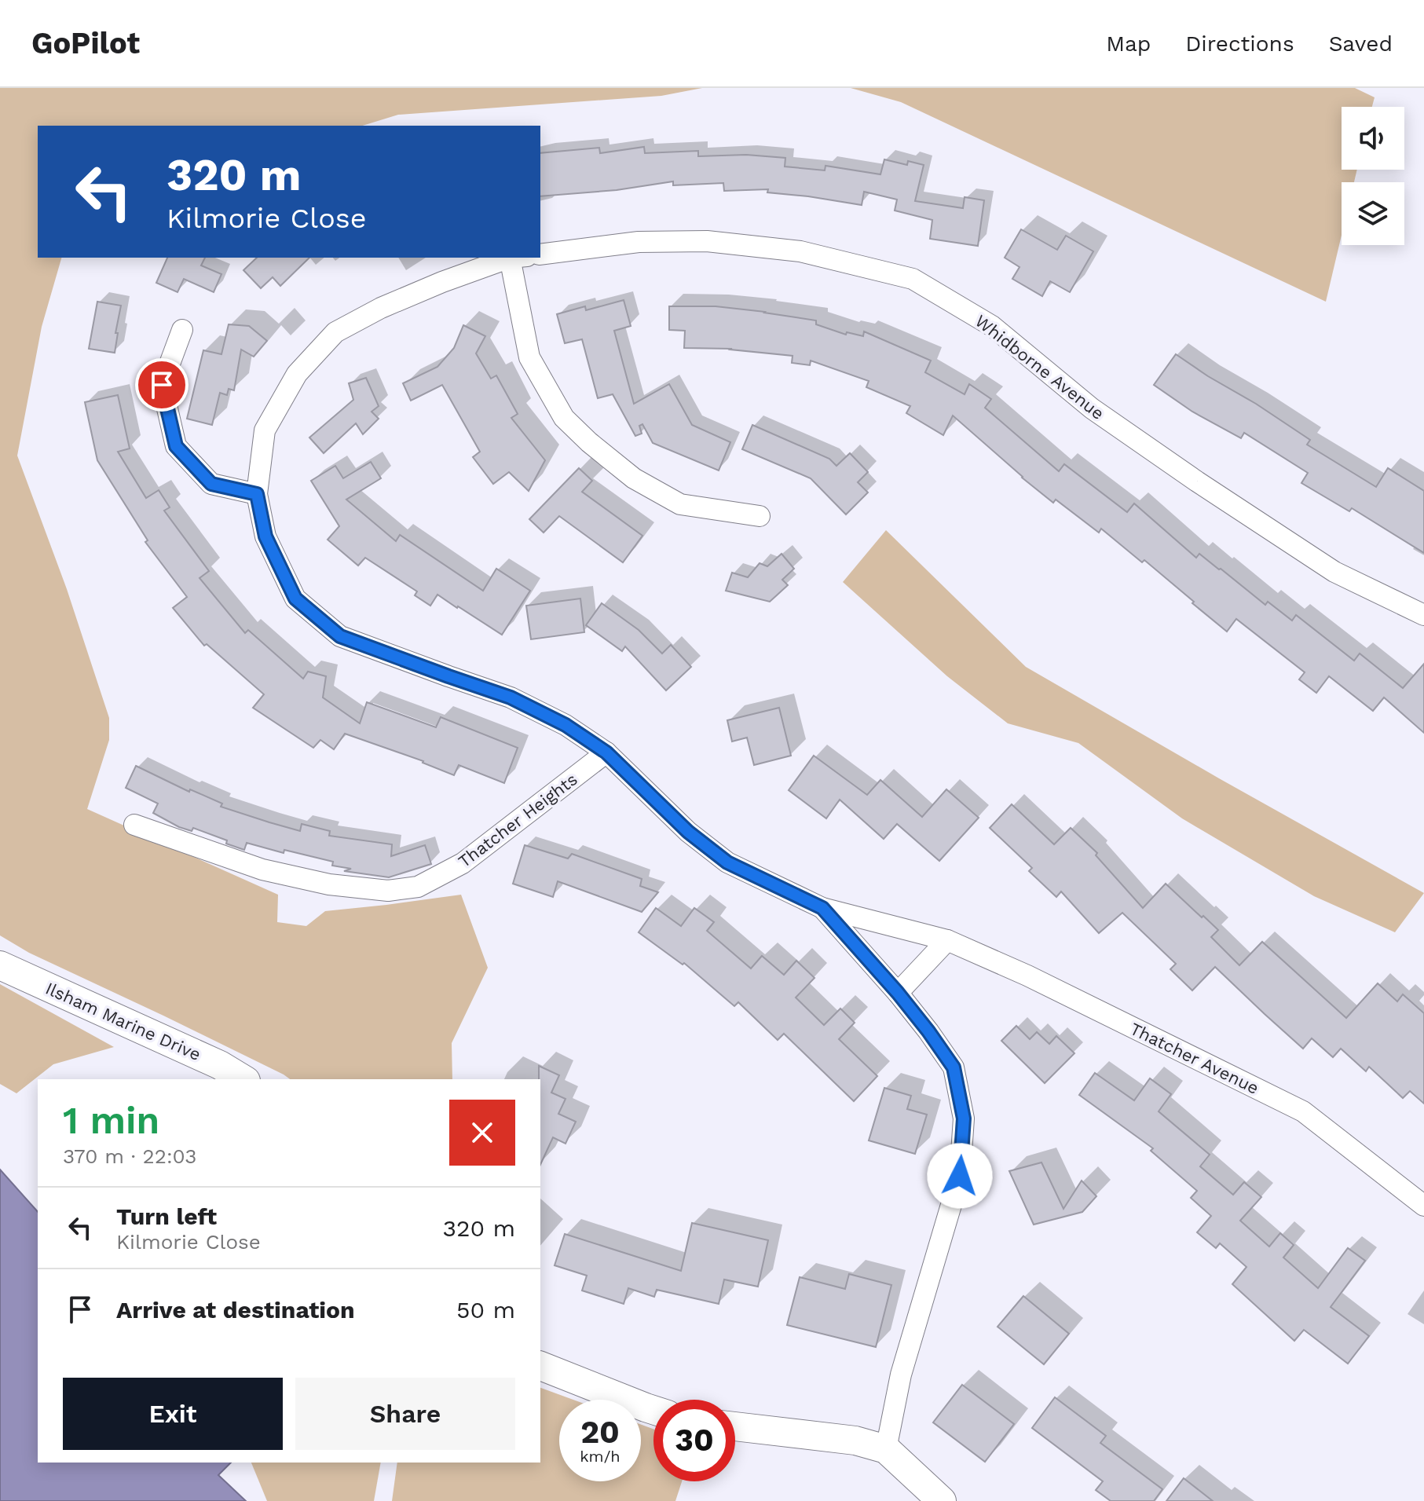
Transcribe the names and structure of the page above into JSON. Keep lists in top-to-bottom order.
{
  "streets": {
    "street": [
      "Whidborne Avenue",
      "Thatcher Heights",
      "Ilsham Marine Drive",
      "Thatcher Avenue"
    ]
  },
  "crossings": [
    ["Thatcher Heights", "Thatcher Avenue"]
  ],
  "page": {
    "header": "GoPilot",
    "nav": ["Map", "Directions", "Saved"],
    "turn": ["320 m", "Kilmorie Close"],
    "heading": ["1 min", "370 m · 22:03"],
    "list": [
      {
        "name": "Turn left",
        "note": "Kilmorie Close",
        "value": "320 m"
      },
      {
        "name": "Arrive at destination",
        "value": "50 m"
      }
    ],
    "buttons": ["Exit", "Share"],
    "speed": "20 km/h",
    "limit": "30"
  }
}
